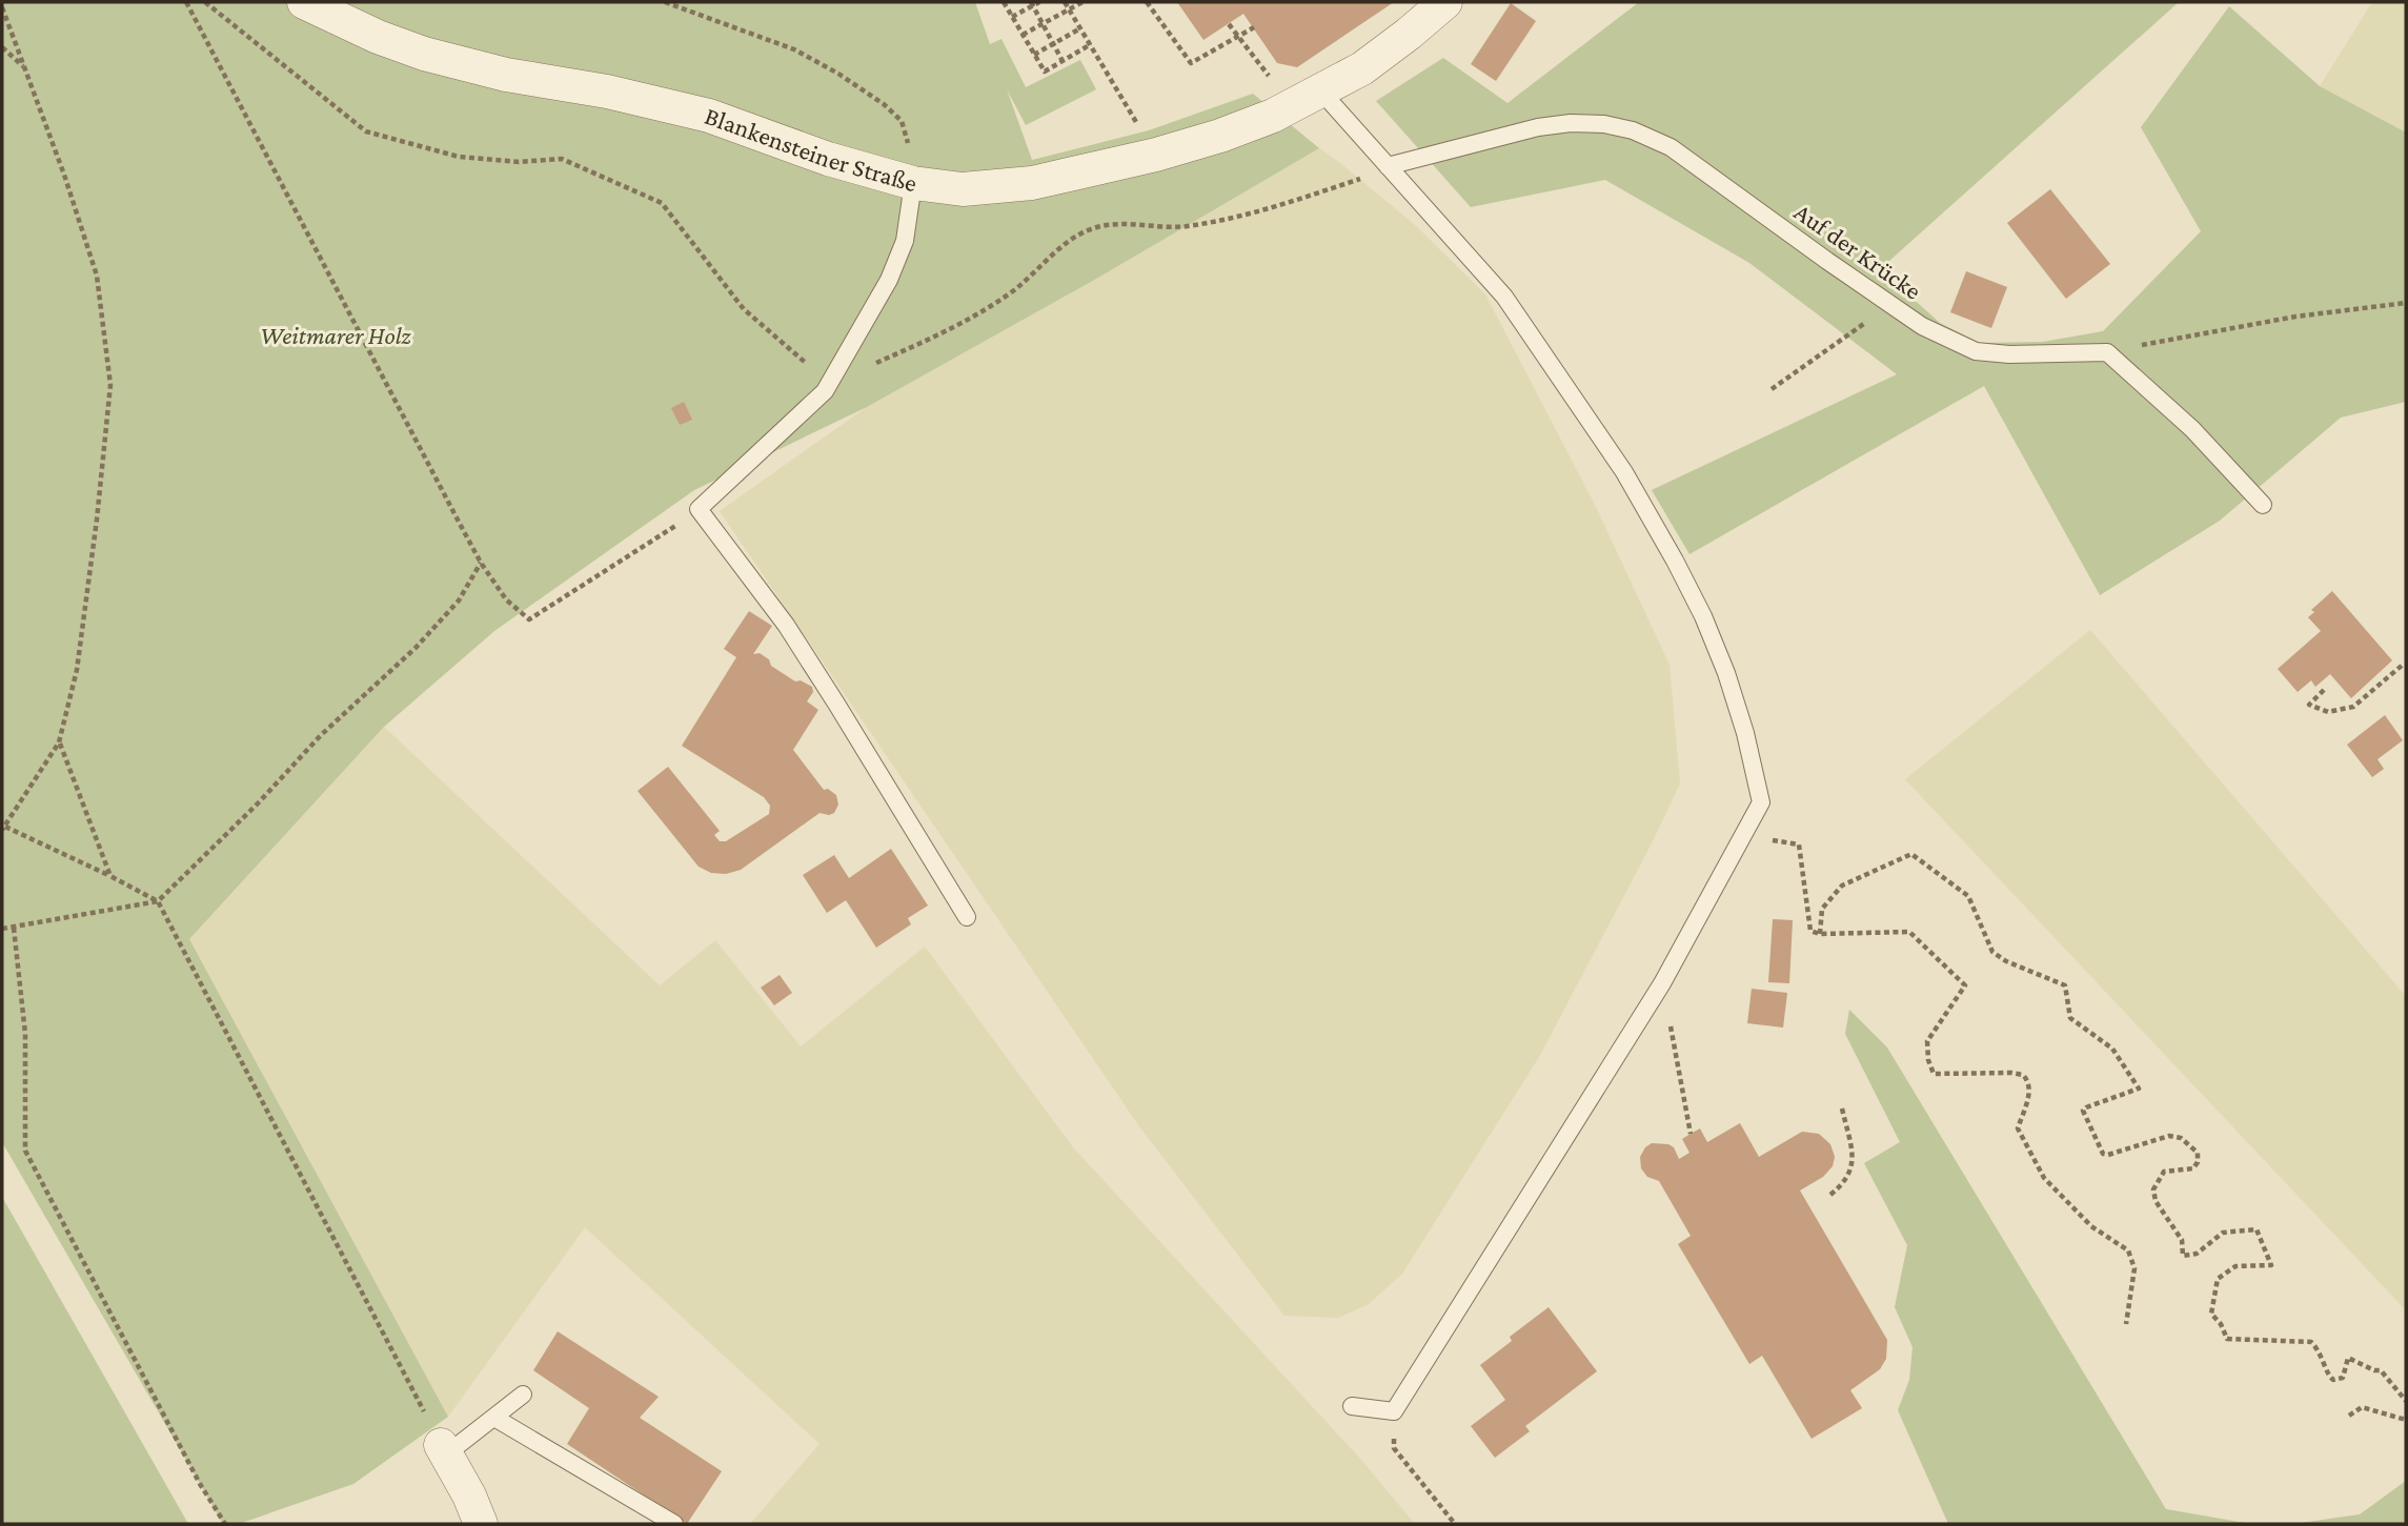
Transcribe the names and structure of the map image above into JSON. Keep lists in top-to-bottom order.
{
  "streets": {
    "street": ["Blankensteiner Straße"],
    "lane": ["Auf der Krücke"]
  },
  "parks": ["Weitmarer Holz"]
}
